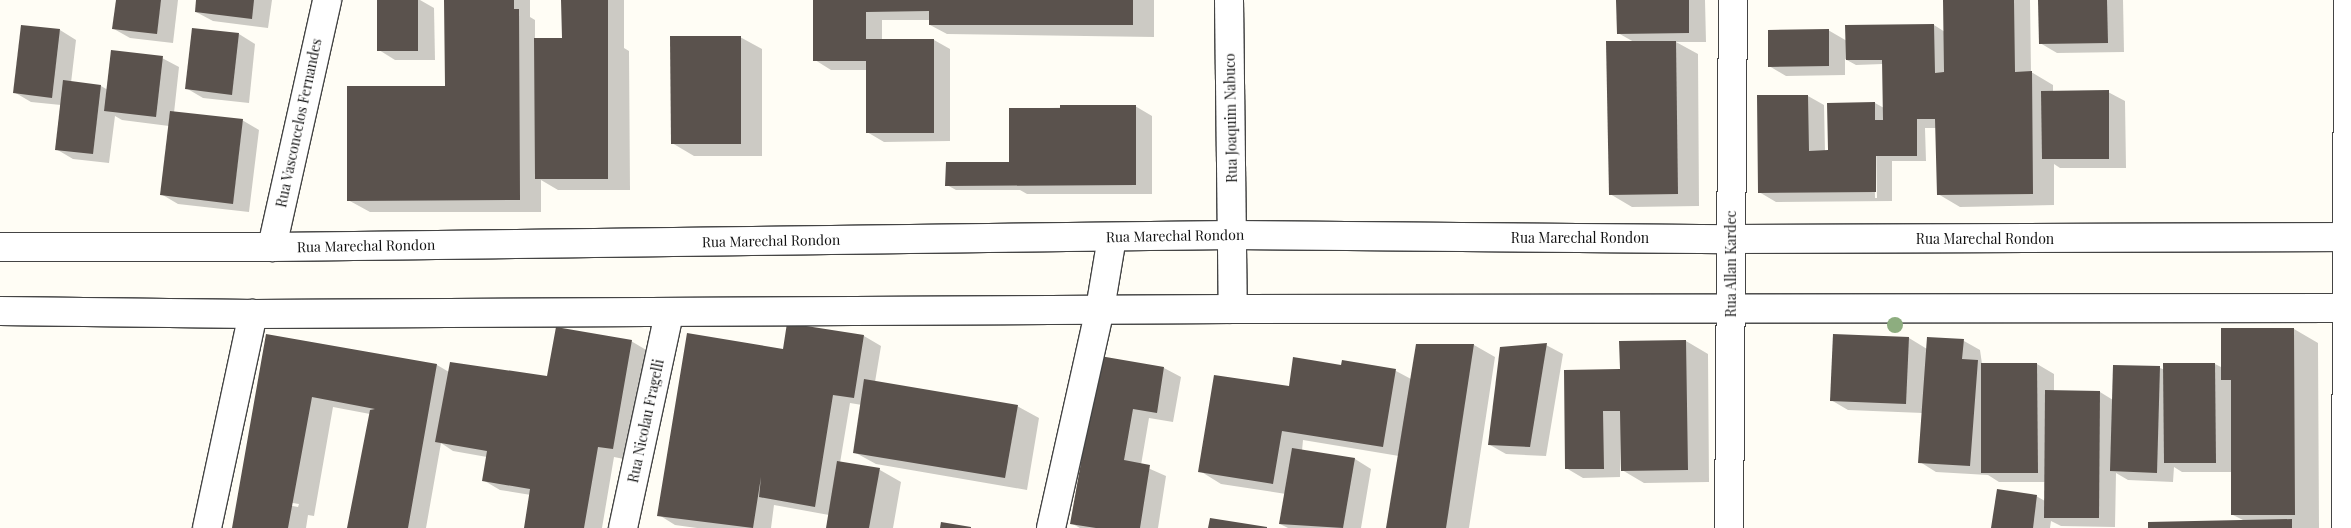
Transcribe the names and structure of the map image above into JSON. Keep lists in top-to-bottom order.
{
  "streets": {
    "street": [
      "Rua Joaquim Nabuco",
      "Rua Vasconcelos Fernandes",
      "Rua Marechal Rondon",
      "Rua Allan Kardec",
      "Rua Nicolau Fragelli"
    ]
  },
  "crossings": [
    ["Rua Joaquim Nabuco", "Rua Marechal Rondon"],
    ["Rua Vasconcelos Fernandes", "Rua Marechal Rondon"],
    ["Rua Marechal Rondon", "Rua Allan Kardec"]
  ]
}
